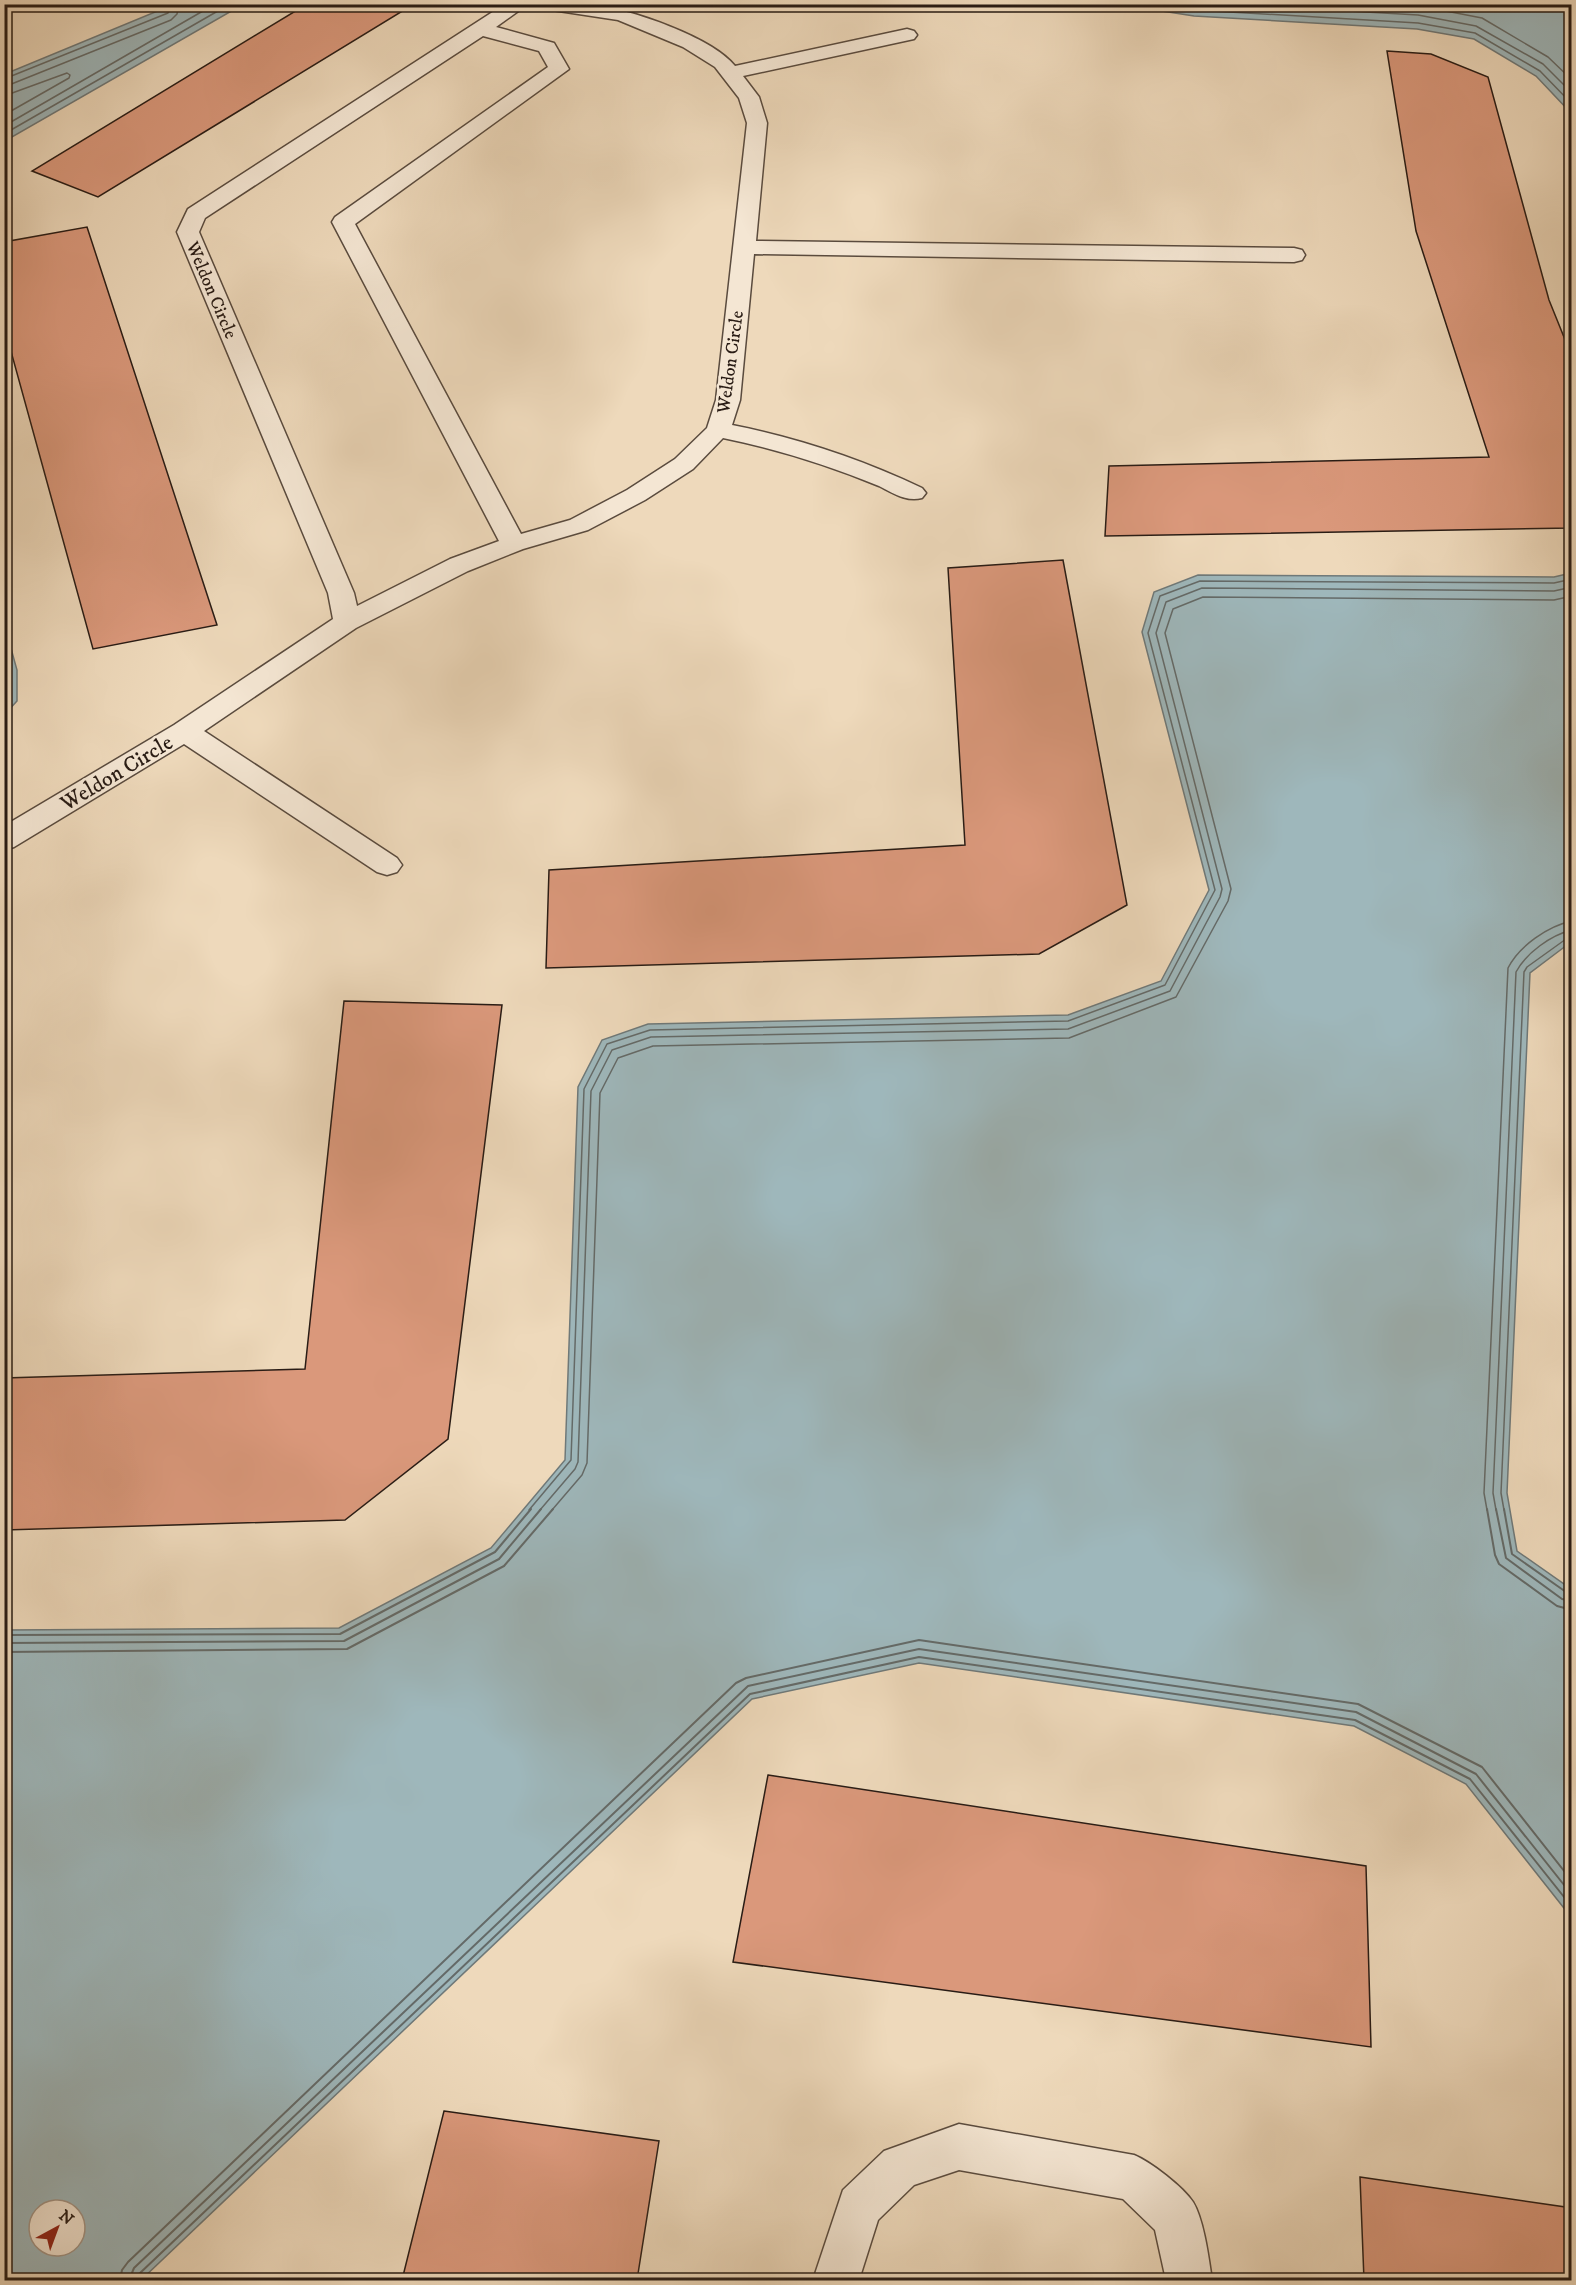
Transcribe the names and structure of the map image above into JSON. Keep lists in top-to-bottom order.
{
  "streets": {
    "lane": ["Weldon Circle"]
  },
  "north": "top right"
}
